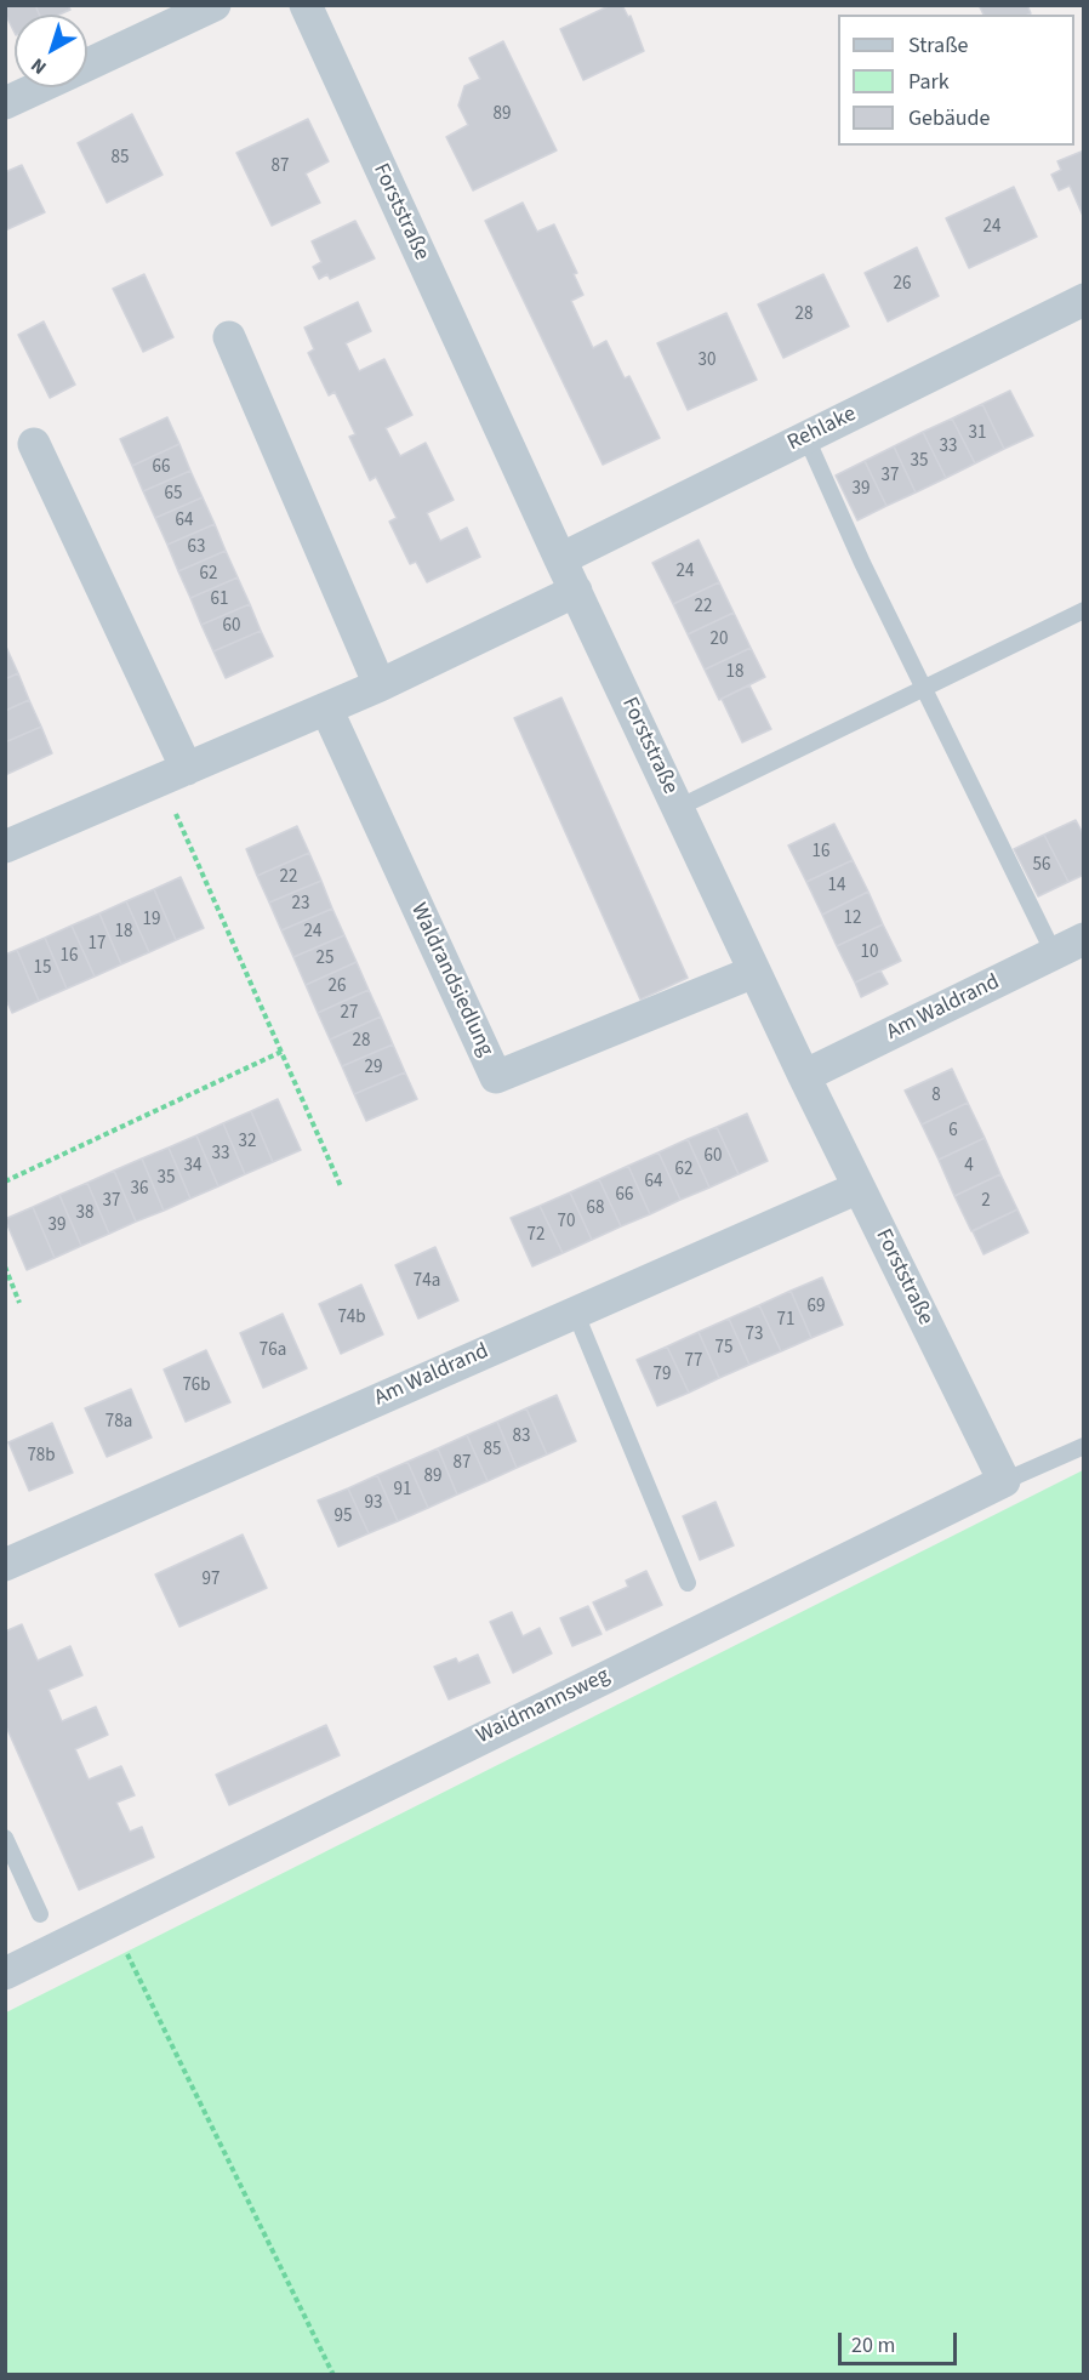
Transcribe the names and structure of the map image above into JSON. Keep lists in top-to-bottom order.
{
  "streets": {
    "street": [
      "Forststraße",
      "Rehlake",
      "Waldrandsiedlung",
      "Am Waldrand",
      "Waidmannsweg"
    ]
  },
  "crossings": [
    ["Forststraße", "Rehlake"],
    ["Forststraße", "Waldrandsiedlung"],
    ["Forststraße", "Am Waldrand"],
    ["Forststraße", "Waidmannsweg"]
  ],
  "house_numbers": [
    "89",
    "85",
    "87",
    "24",
    "26",
    "28",
    "30",
    "31",
    "33",
    "35",
    "66",
    "37",
    "39",
    "65",
    "64",
    "63",
    "24",
    "62",
    "61",
    "22",
    "60",
    "20",
    "18",
    "16",
    "56",
    "22",
    "14",
    "23",
    "12",
    "19",
    "18",
    "24",
    "17",
    "10",
    "16",
    "25",
    "15",
    "26",
    "27",
    "28",
    "29",
    "8",
    "6",
    "32",
    "33",
    "60",
    "34",
    "4",
    "62",
    "35",
    "64",
    "36",
    "66",
    "37",
    "2",
    "68",
    "38",
    "70",
    "39",
    "72",
    "74a",
    "69",
    "74b",
    "71",
    "73",
    "75",
    "76a",
    "77",
    "79",
    "76b",
    "78a",
    "83",
    "85",
    "78b",
    "87",
    "89",
    "91",
    "93",
    "95",
    "97"
  ],
  "legend": ["Straße", "Park", "Gebäude"],
  "scale_bar": "20 m",
  "north": "bottom left"
}
